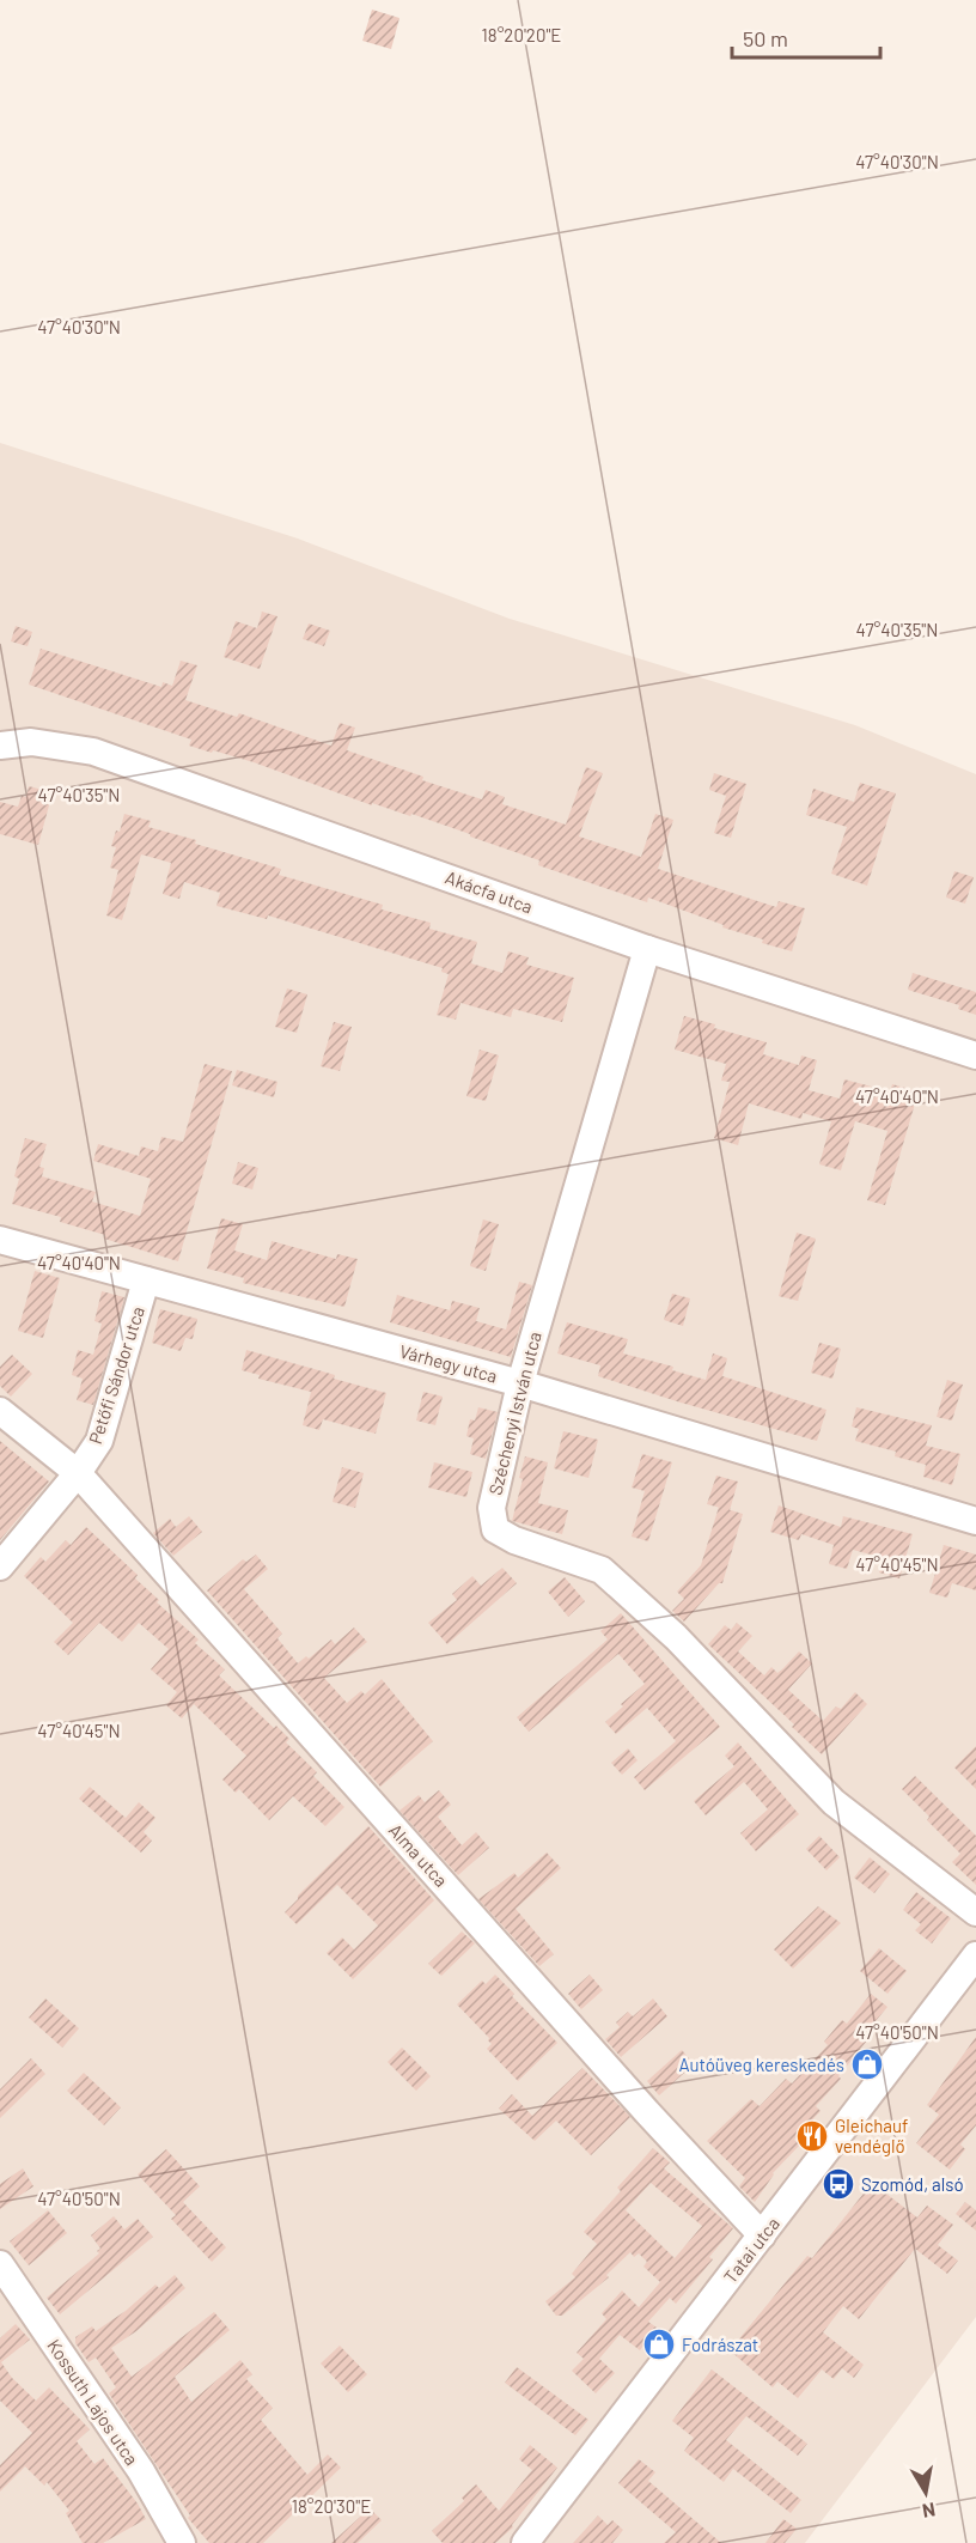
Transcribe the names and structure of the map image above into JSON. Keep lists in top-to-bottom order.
{
  "streets": {
    "street": [
      "Akácfa utca",
      "Várhegy utca",
      "Petőfi Sándor utca",
      "Széchenyi István utca",
      "Alma utca",
      "Tatai utca",
      "Kossuth Lajos utca"
    ]
  },
  "crossings": [
    ["Akácfa utca", "Széchenyi István utca"],
    ["Várhegy utca", "Petőfi Sándor utca"],
    ["Várhegy utca", "Széchenyi István utca"],
    ["Petőfi Sándor utca", "Alma utca"],
    ["Alma utca", "Tatai utca"]
  ],
  "places": {
    "shop": ["Autóüveg kereskedés", "Fodrászat"],
    "restaurant": ["Gleichauf vendéglő"],
    "bus stop": ["Szomód, alsó"]
  },
  "scale_bar": "50 m",
  "north": "bottom",
  "coordinates": [
    "18°20'20\"E",
    "47°40'30\"N",
    "47°40'35\"N",
    "47°40'40\"N",
    "47°40'45\"N",
    "47°40'50\"N",
    "18°20'30\"E"
  ]
}
